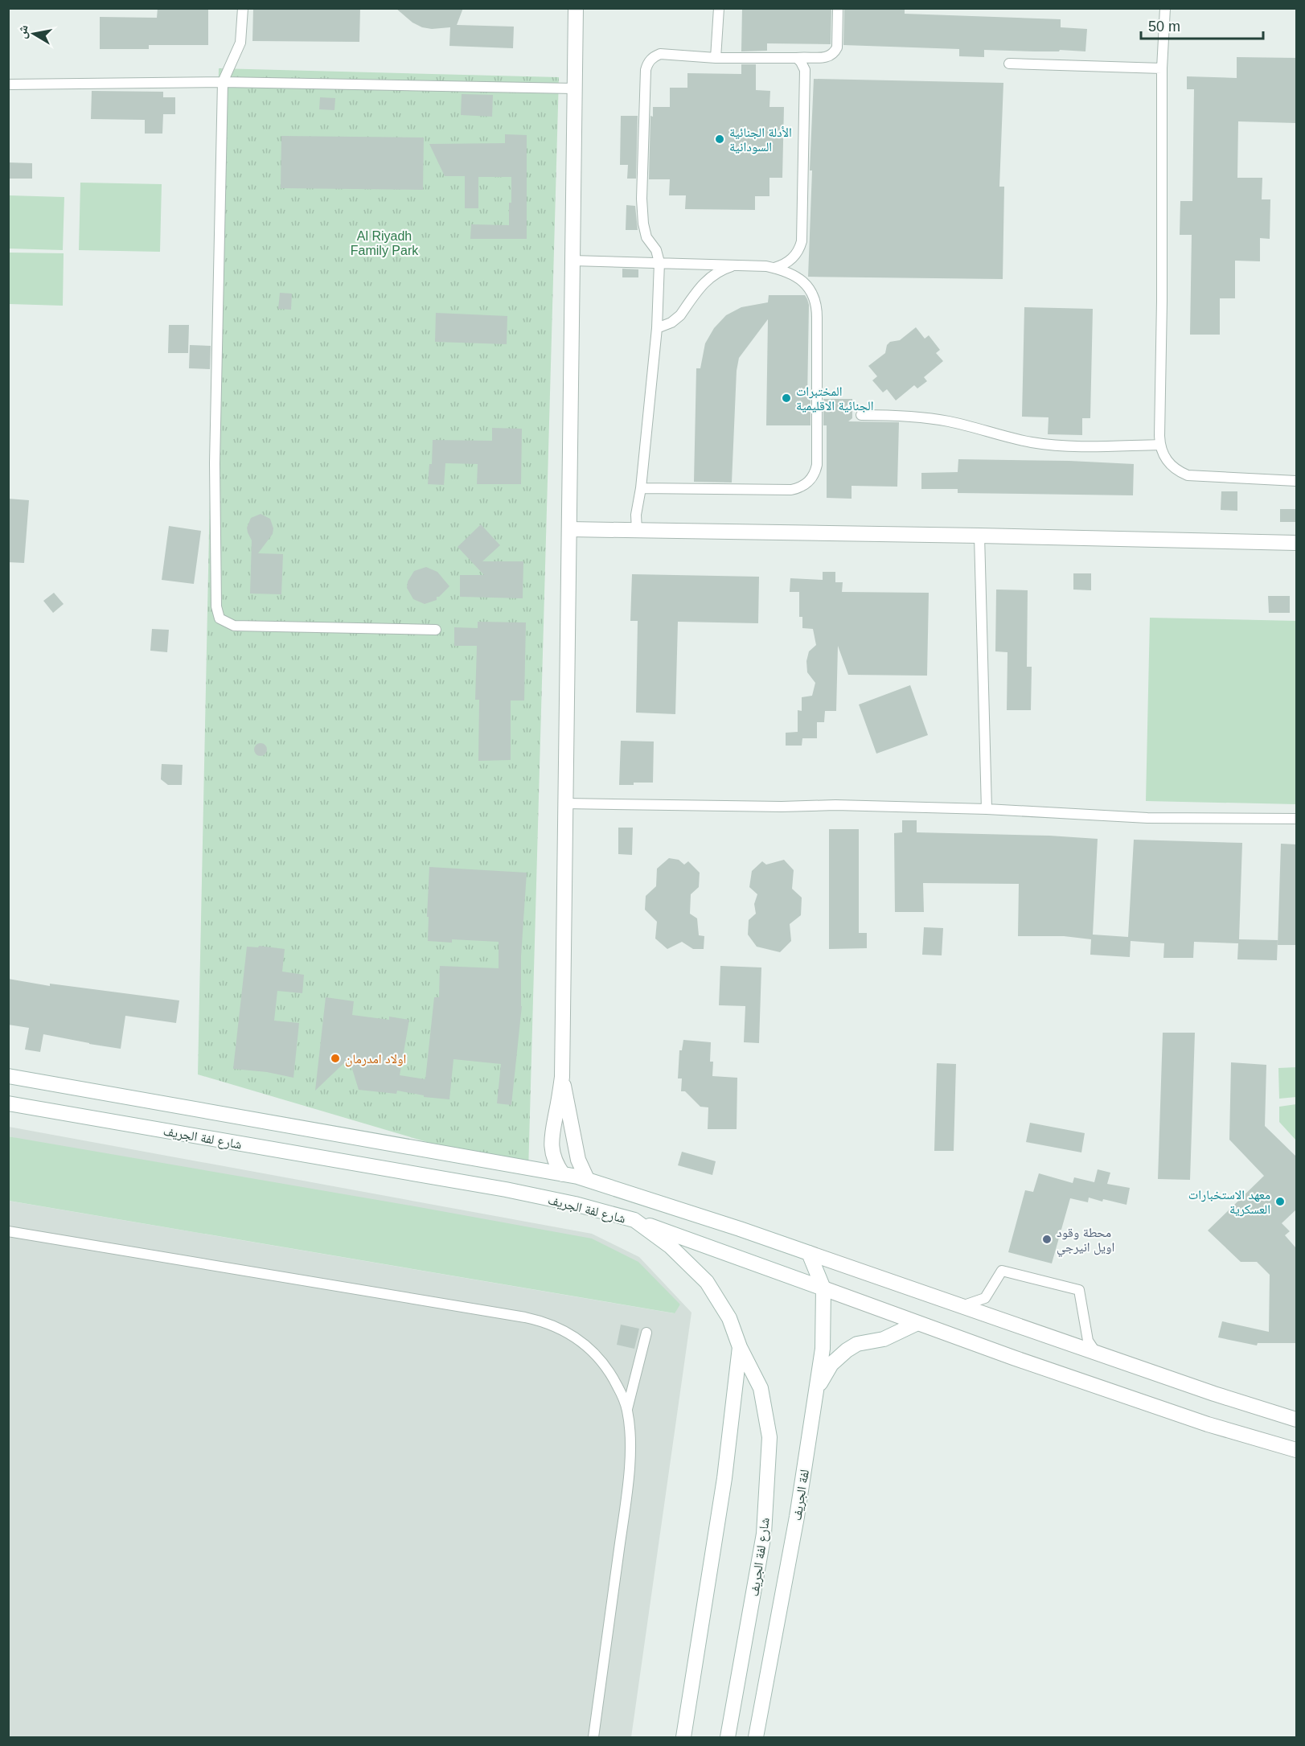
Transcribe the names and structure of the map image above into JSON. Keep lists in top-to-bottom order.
{
  "streets": {
    "main road": ["شارع لفة الجريف", "لفة الجريف"]
  },
  "crossings": [
    ["شارع لفة الجريف", "لفة الجريف"]
  ],
  "parks": ["Al Riyadh Family Park"],
  "places": [
    "الأدلة الجنائية السودانية",
    "المختبرات الجنائية الاقليمية",
    "اولاد امدرمان",
    "معهد الاستخبارات العسكرية",
    "محطة وقود اويل انيرجي"
  ],
  "scale_bar": "50 m",
  "north": "left"
}
